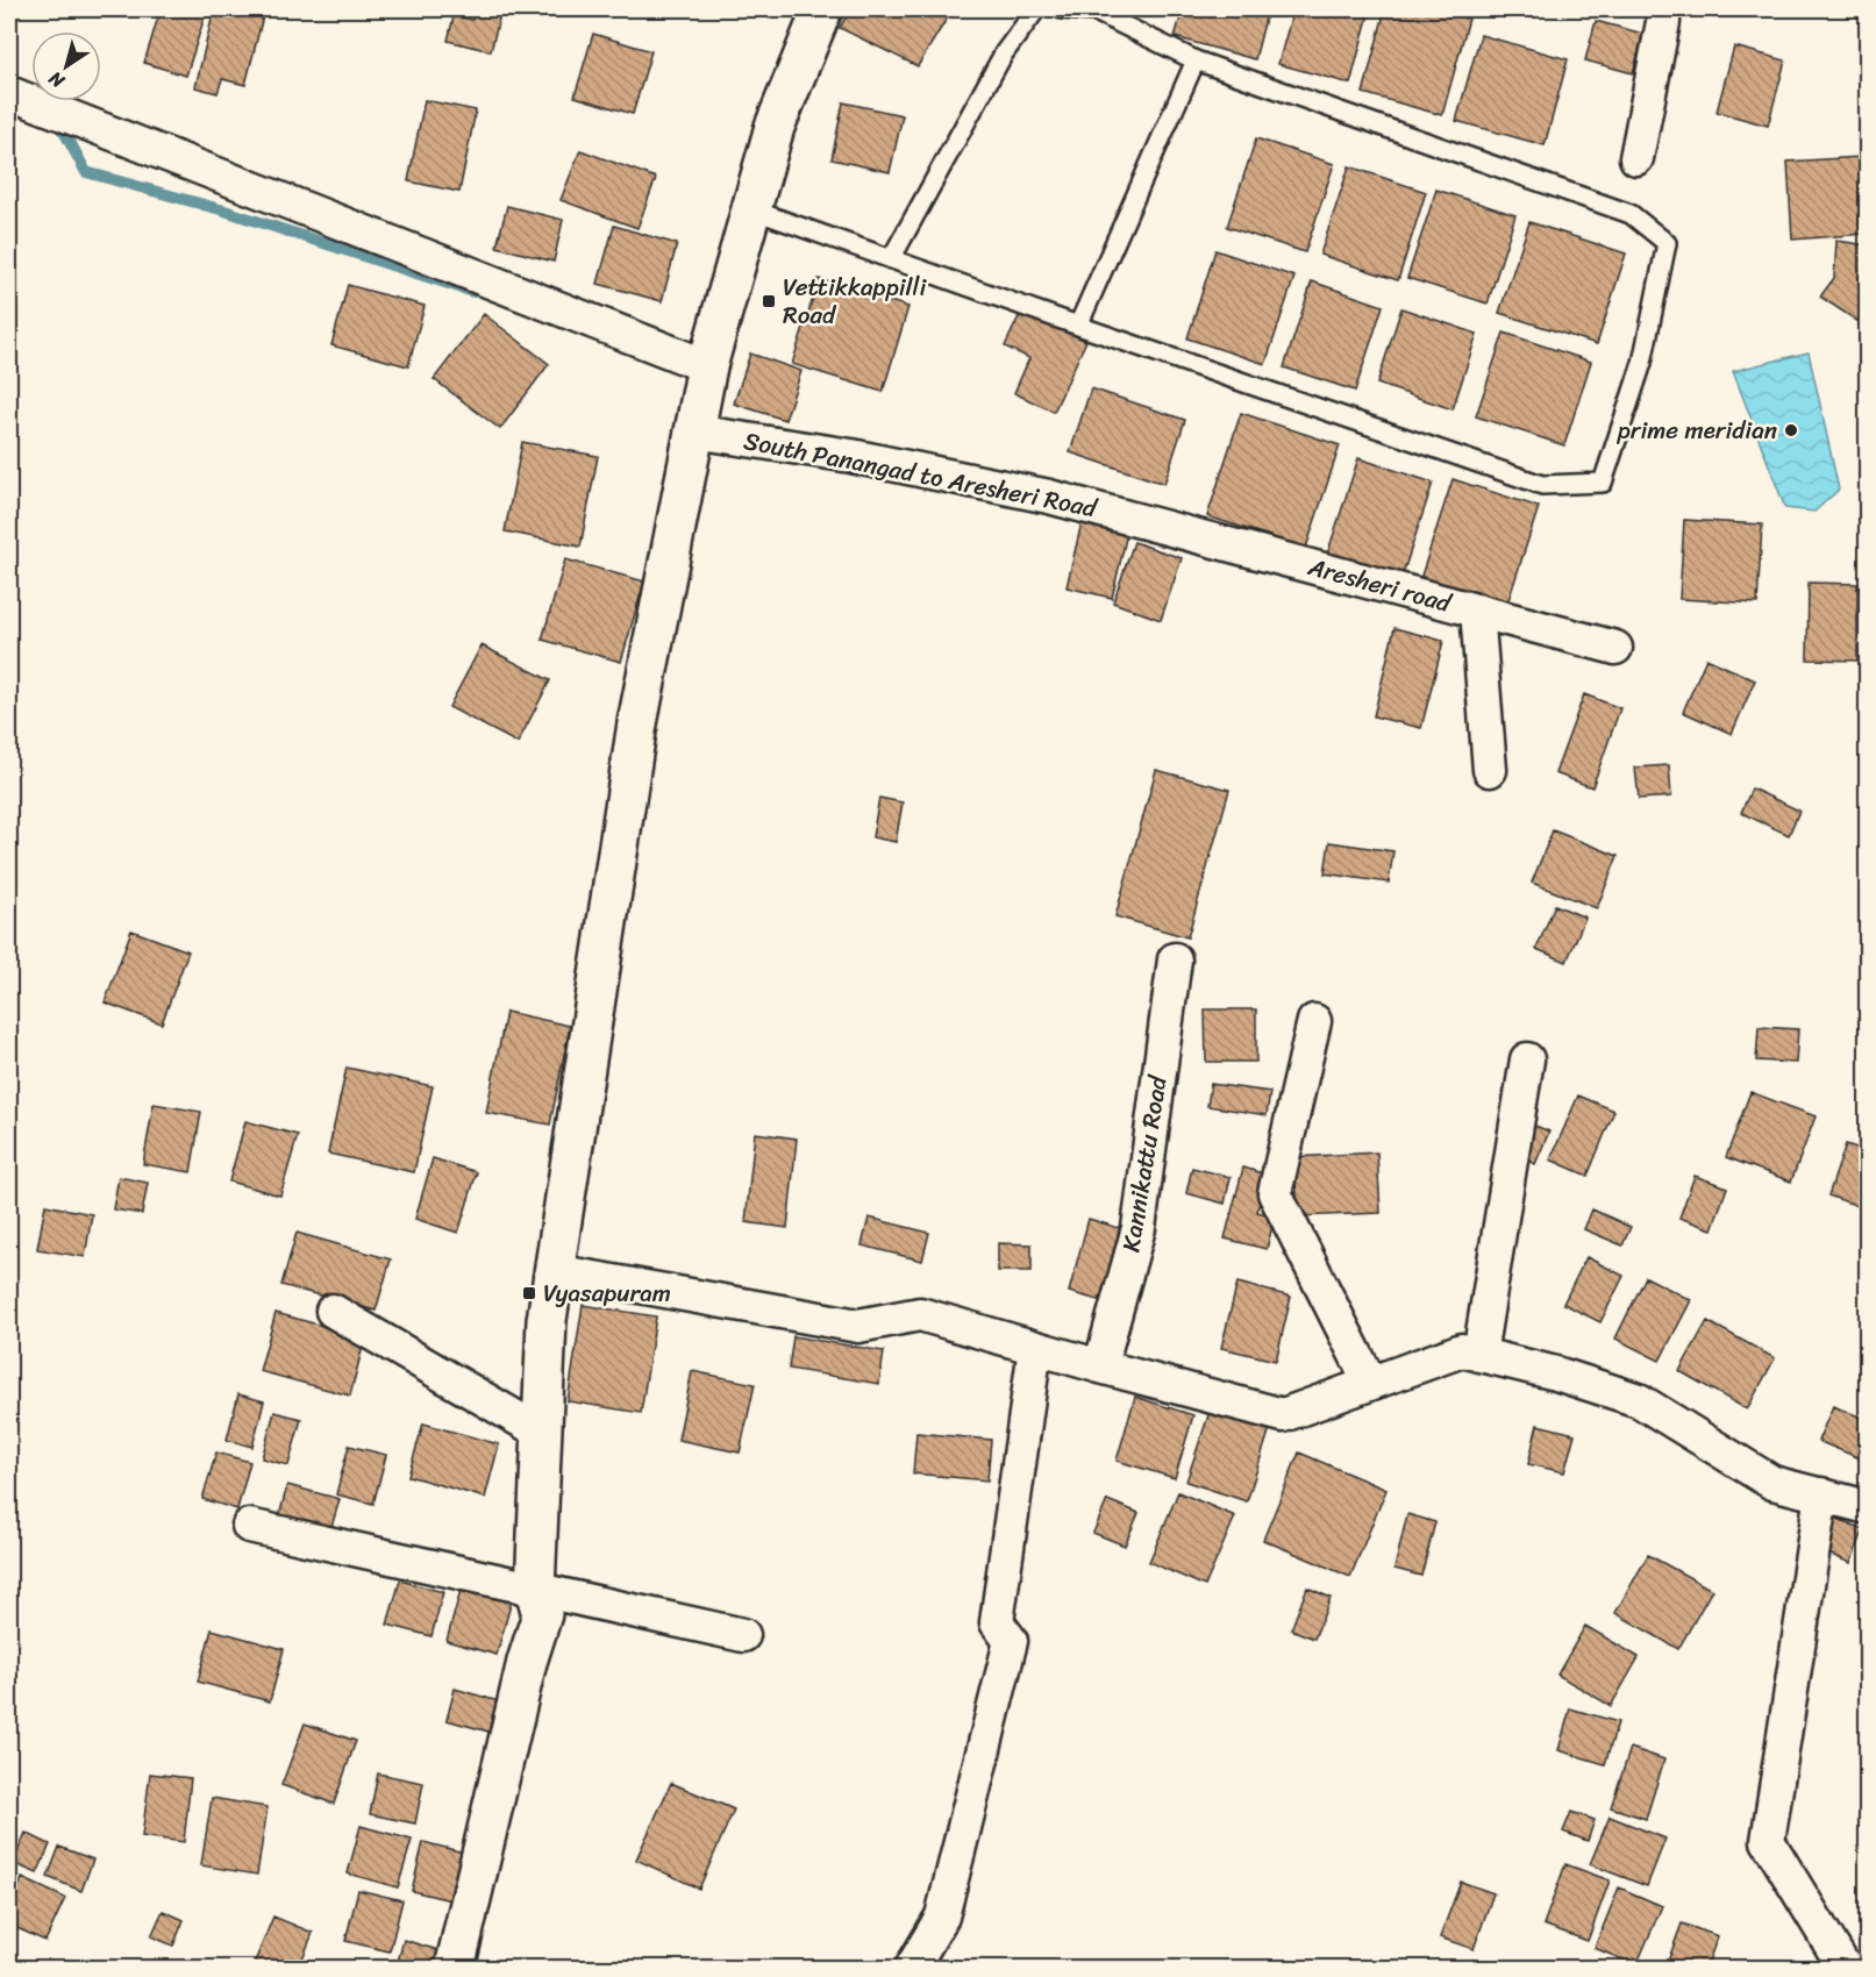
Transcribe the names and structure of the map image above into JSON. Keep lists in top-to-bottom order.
{
  "streets": {
    "street": ["South Panangad to Aresheri Road", "Aresheri road", "Kannikattu Road"]
  },
  "crossings": [
    ["South Panangad to Aresheri Road", "Aresheri road"]
  ],
  "places": {
    "transit": ["Vettikkappilli Road", "Vyasapuram"],
    "other": ["prime meridian"]
  },
  "north": "bottom left"
}
